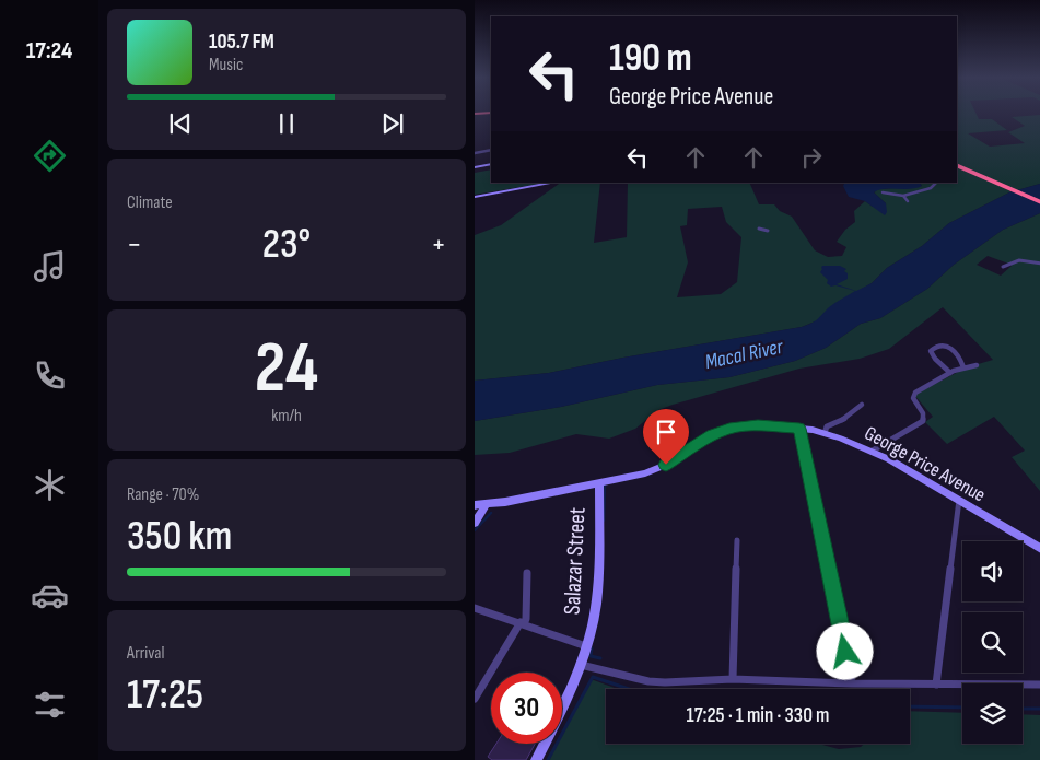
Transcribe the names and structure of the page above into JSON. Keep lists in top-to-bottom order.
{
  "streets": {
    "main road": ["George Price Avenue", "Salazar Street"]
  },
  "crossings": [
    ["George Price Avenue", "Salazar Street"]
  ],
  "water": ["Macal River"],
  "page": {
    "tabs": "17:24",
    "turn": ["190 m", "George Price Avenue"],
    "song": ["105.7 FM", "Music"],
    "tile": [
      "Climate",
      ["24", "km/h"],
      ["Range · 70%", "350 km"],
      ["Arrival", "17:25"]
    ],
    "heat": ["−", "23°", "+"],
    "limit": "30",
    "trip": "17:25 · 1 min · 330 m"
  }
}
